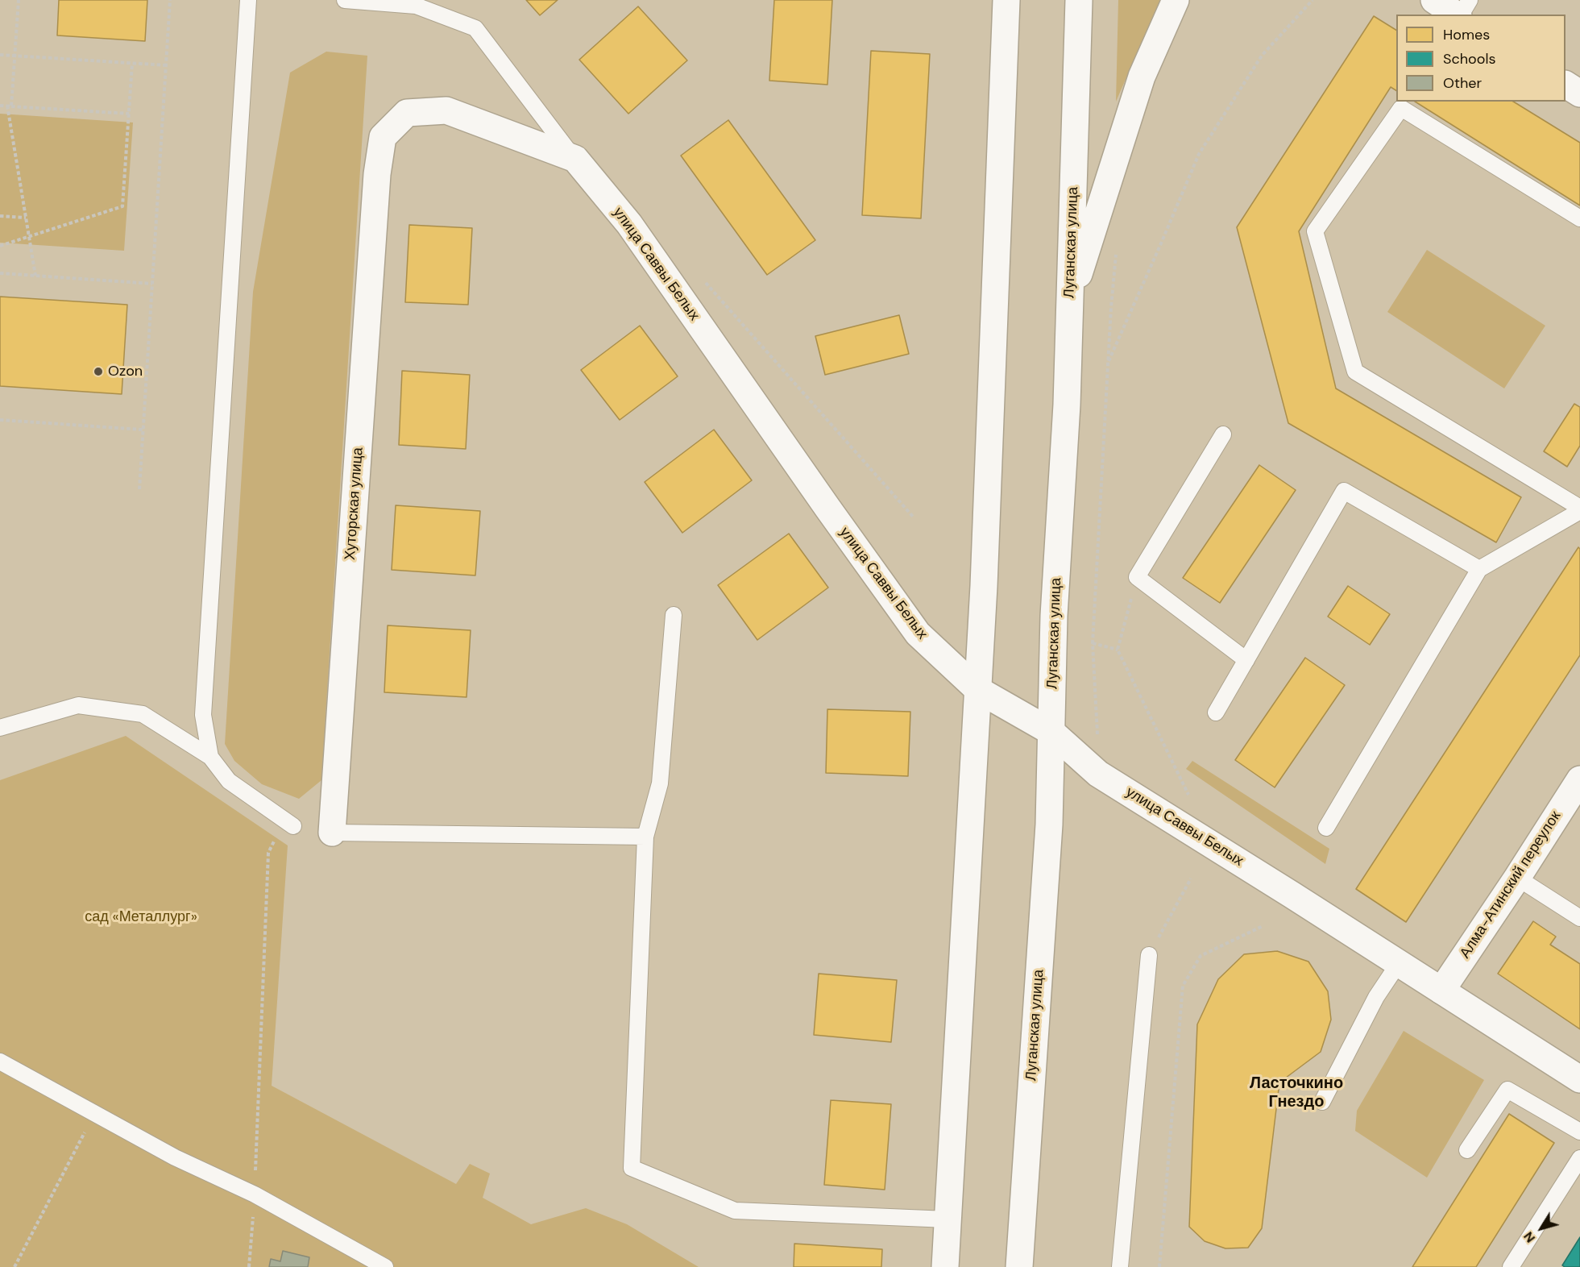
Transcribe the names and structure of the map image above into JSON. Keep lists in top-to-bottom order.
{
  "streets": {
    "main road": [
      "Луганская улица",
      "улица Саввы Белых",
      "Хуторская улица",
      "Алма-Атинский переулок"
    ]
  },
  "crossings": [
    ["Луганская улица", "улица Саввы Белых"],
    ["улица Саввы Белых", "Хуторская улица"],
    ["улица Саввы Белых", "Алма-Атинский переулок"]
  ],
  "districts": ["Ласточкино Гнездо"],
  "parks": ["сад «Металлург»"],
  "places": ["Ozon"],
  "legend": ["Homes", "Schools", "Other"],
  "north": "bottom left"
}
